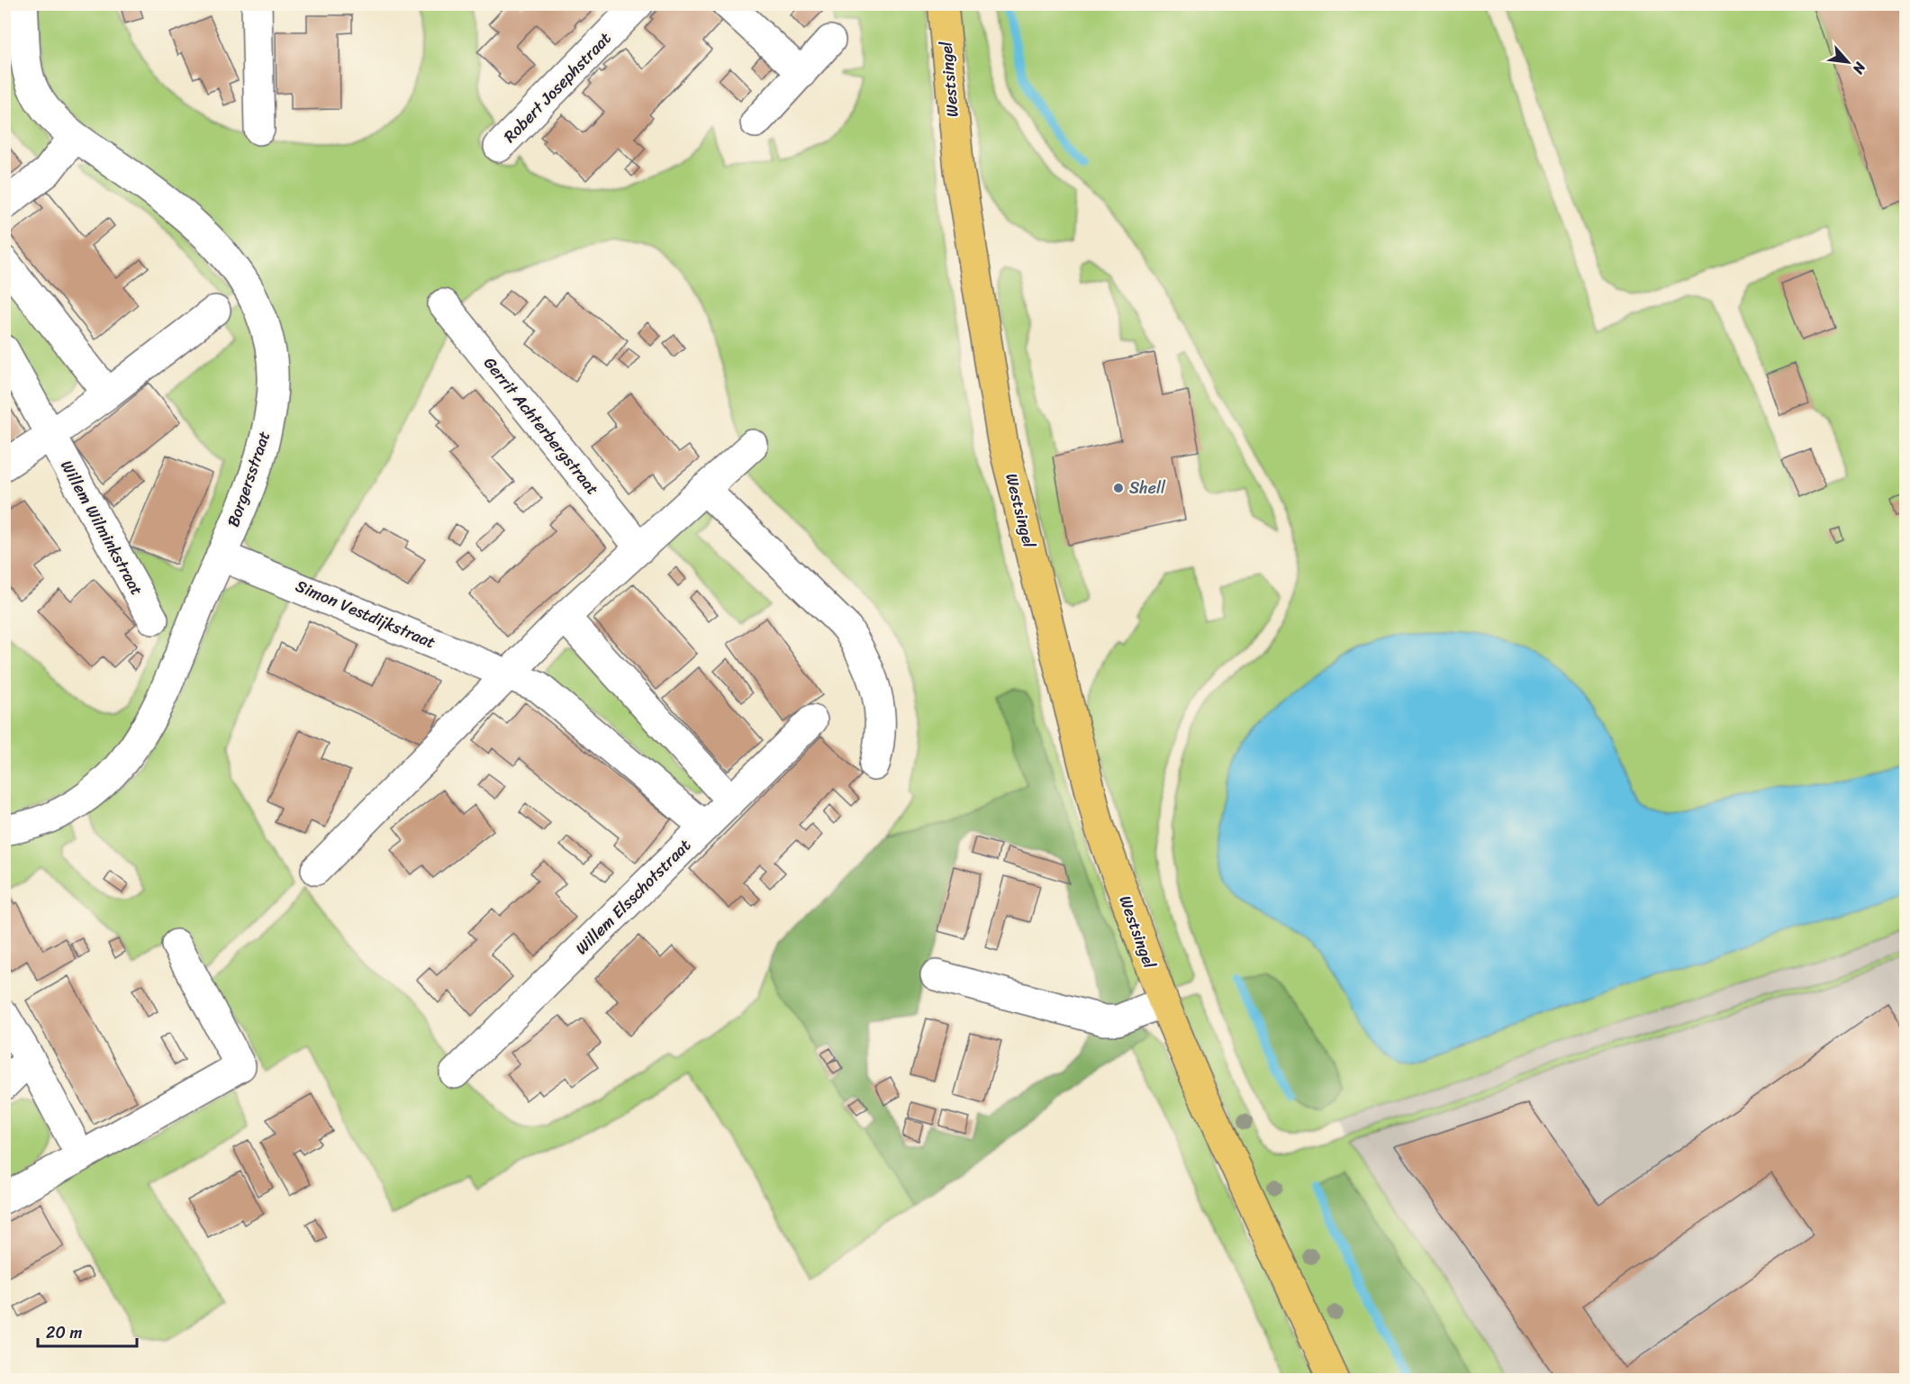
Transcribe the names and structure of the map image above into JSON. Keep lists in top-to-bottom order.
{
  "streets": {
    "main road": ["Westsingel"],
    "street": [
      "Robert Josephstraat",
      "Gerrit Achterbergstraat",
      "Borgersstraat",
      "Willem Wilminkstraat",
      "Simon Vestdijkstraat",
      "Willem Elsschotstraat"
    ]
  },
  "crossings": [
    ["Borgersstraat", "Simon Vestdijkstraat"],
    ["Simon Vestdijkstraat", "Willem Elsschotstraat"]
  ],
  "places": ["Shell"],
  "scale_bar": "20 m",
  "north": "bottom right"
}
